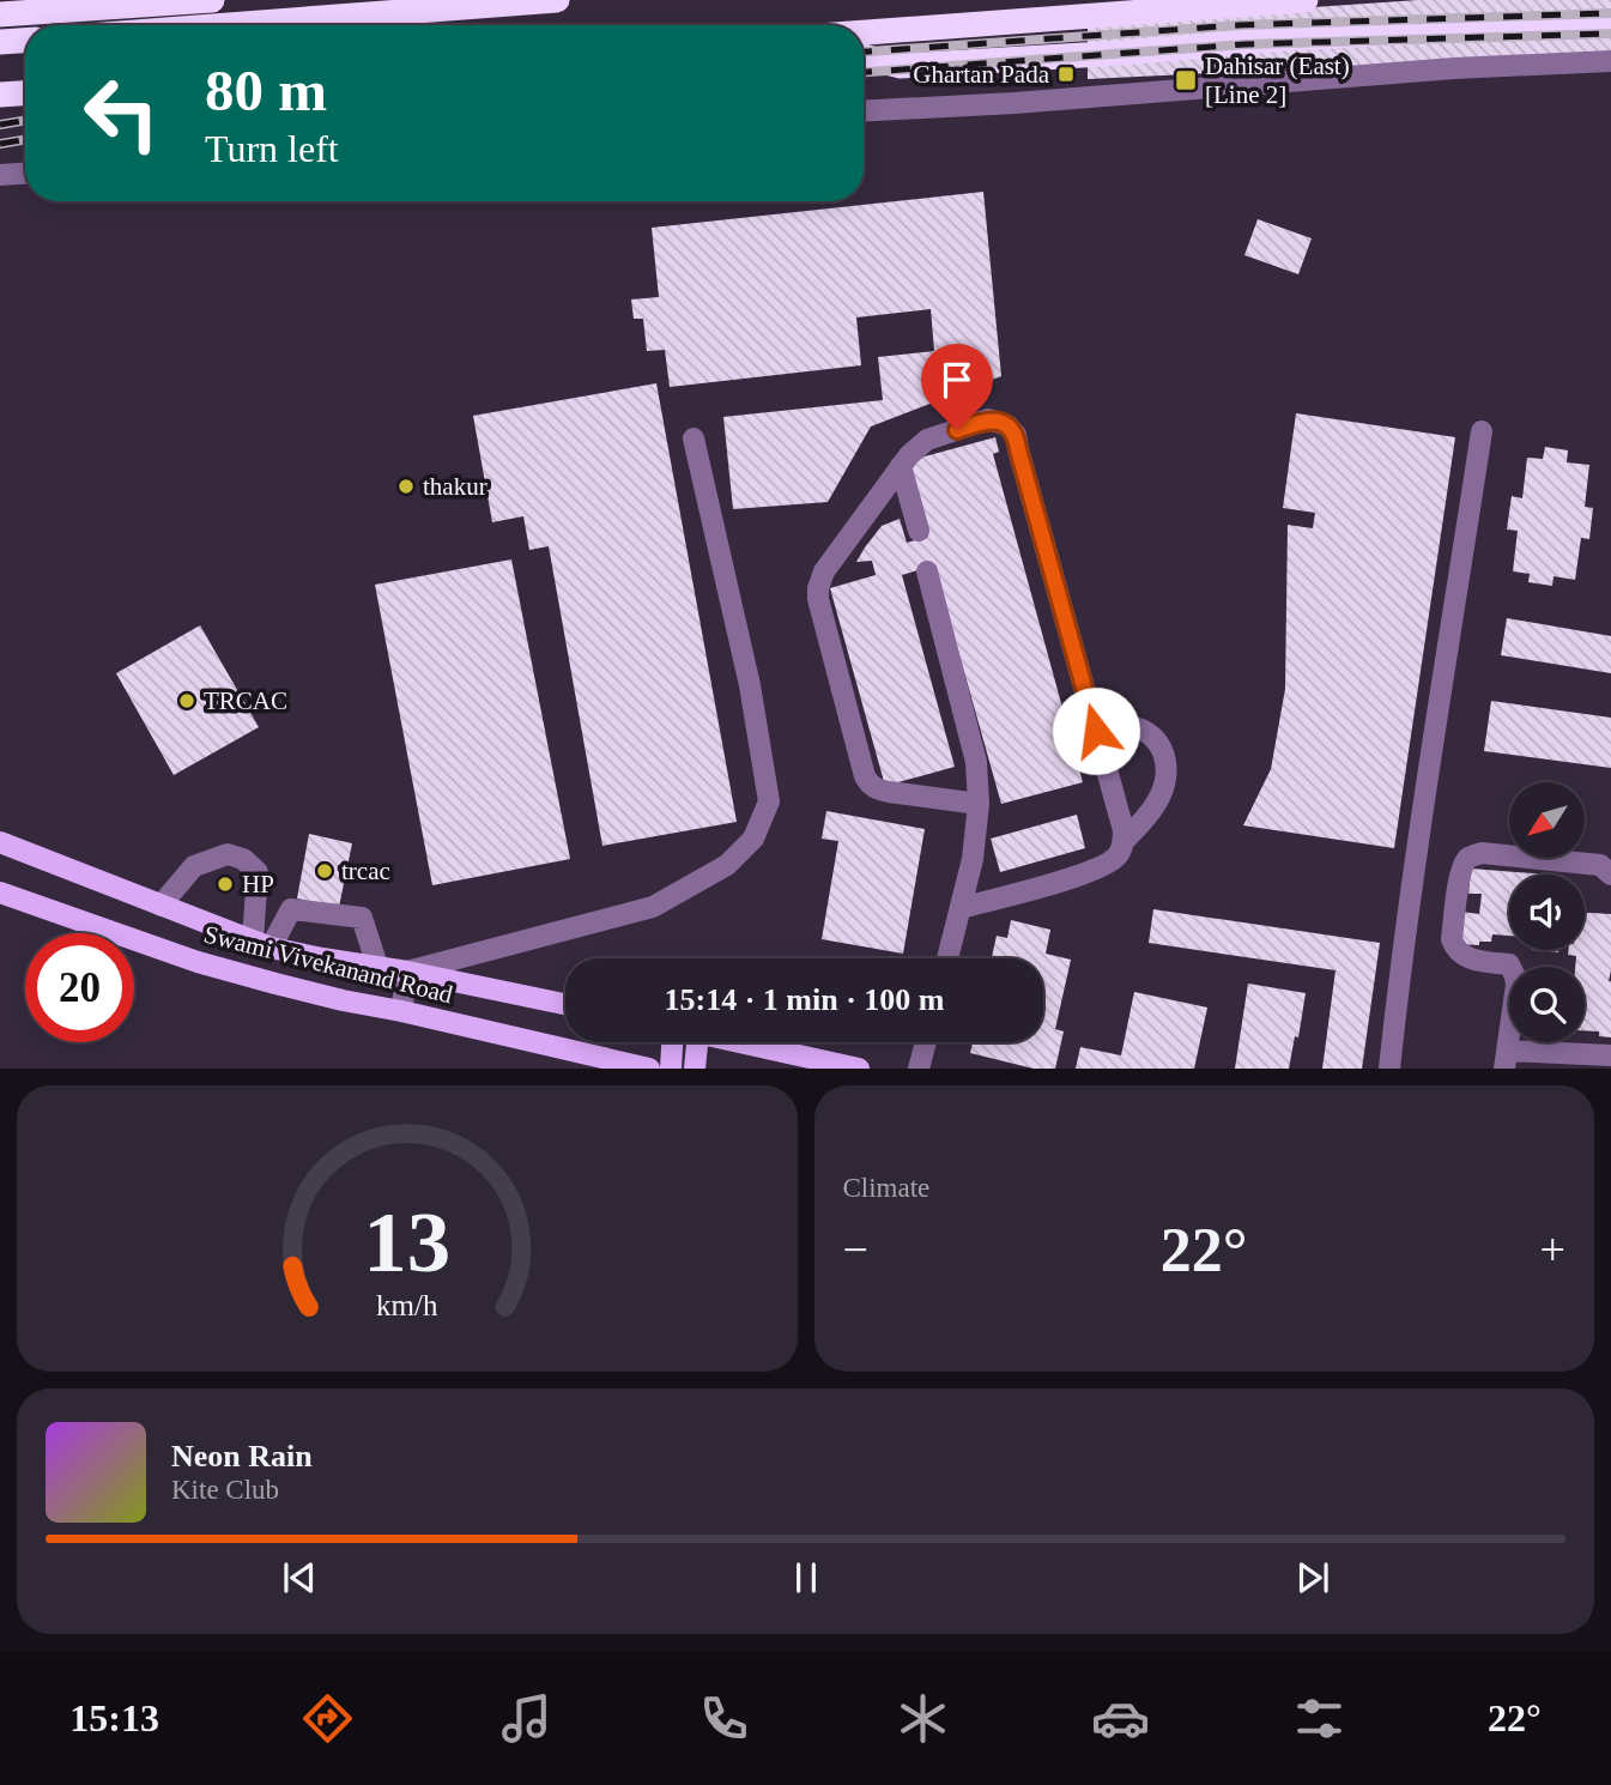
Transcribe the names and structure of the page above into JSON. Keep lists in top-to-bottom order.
{
  "streets": {
    "main road": ["Swami Vivekanand Road"]
  },
  "places": {
    "transit": ["Ghartan Pada", "Dahisar (East) [Line 2]"],
    "other": [
      "thakur",
      "TRCAC",
      "trcac",
      "HP"
    ]
  },
  "north": "bottom left",
  "page": {
    "turn": ["80 m", "Turn left"],
    "limit": "20",
    "trip": "15:14 · 1 min · 100 m",
    "tile": "Climate",
    "heat": ["−", "22°", "+"],
    "song": ["Neon Rain", "Kite Club"],
    "tabs": ["15:13", "22°"],
    "gauge": ["13", "km/h"]
  }
}
